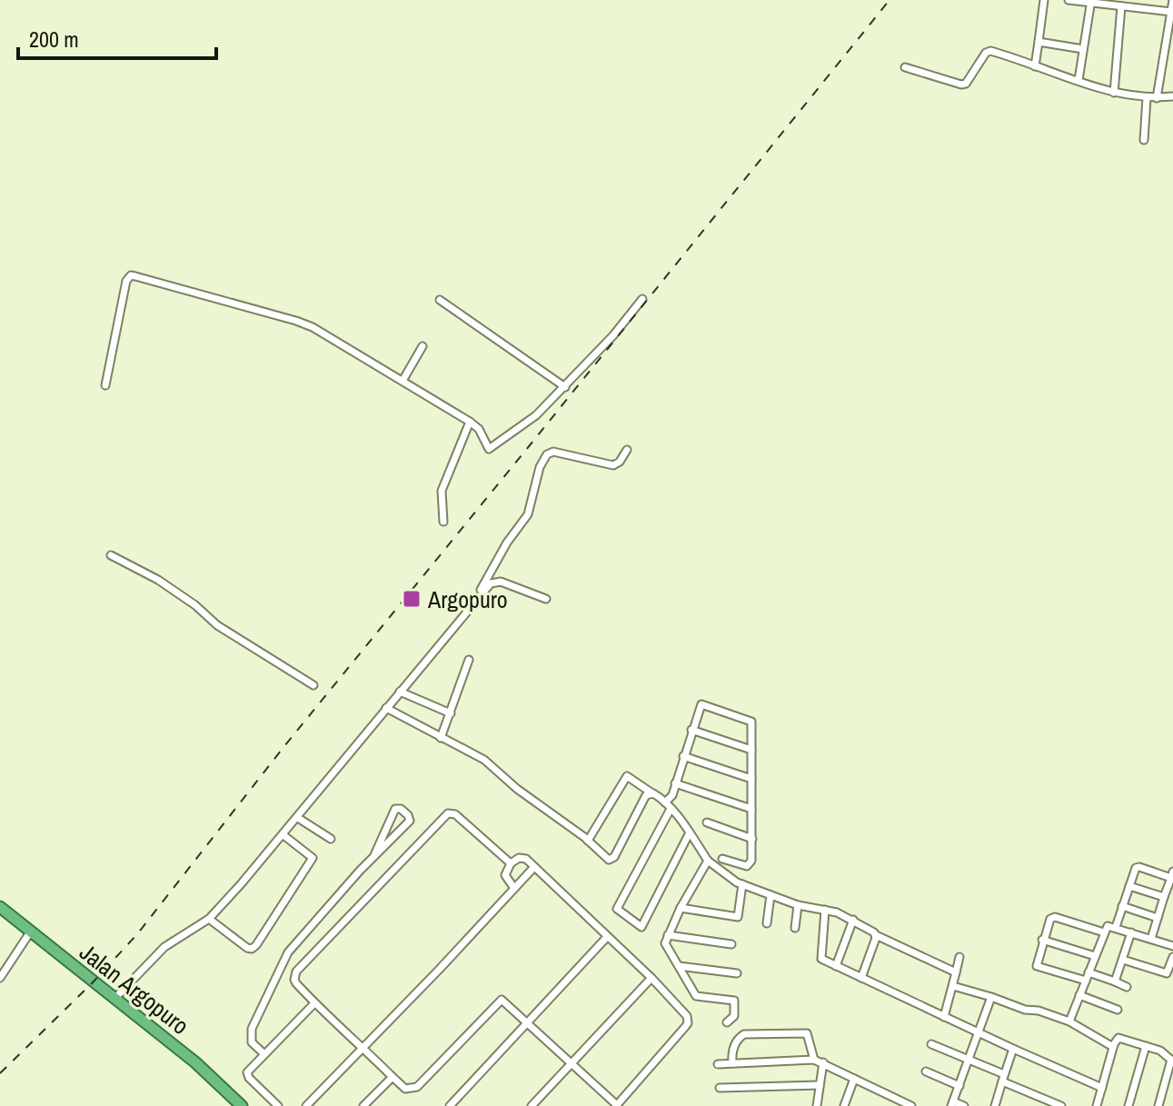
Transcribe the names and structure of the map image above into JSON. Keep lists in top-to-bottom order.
{
  "streets": {
    "highway": ["Jalan Argopuro"]
  },
  "places": {
    "transit": ["Argopuro"]
  },
  "scale_bar": "200 m"
}
